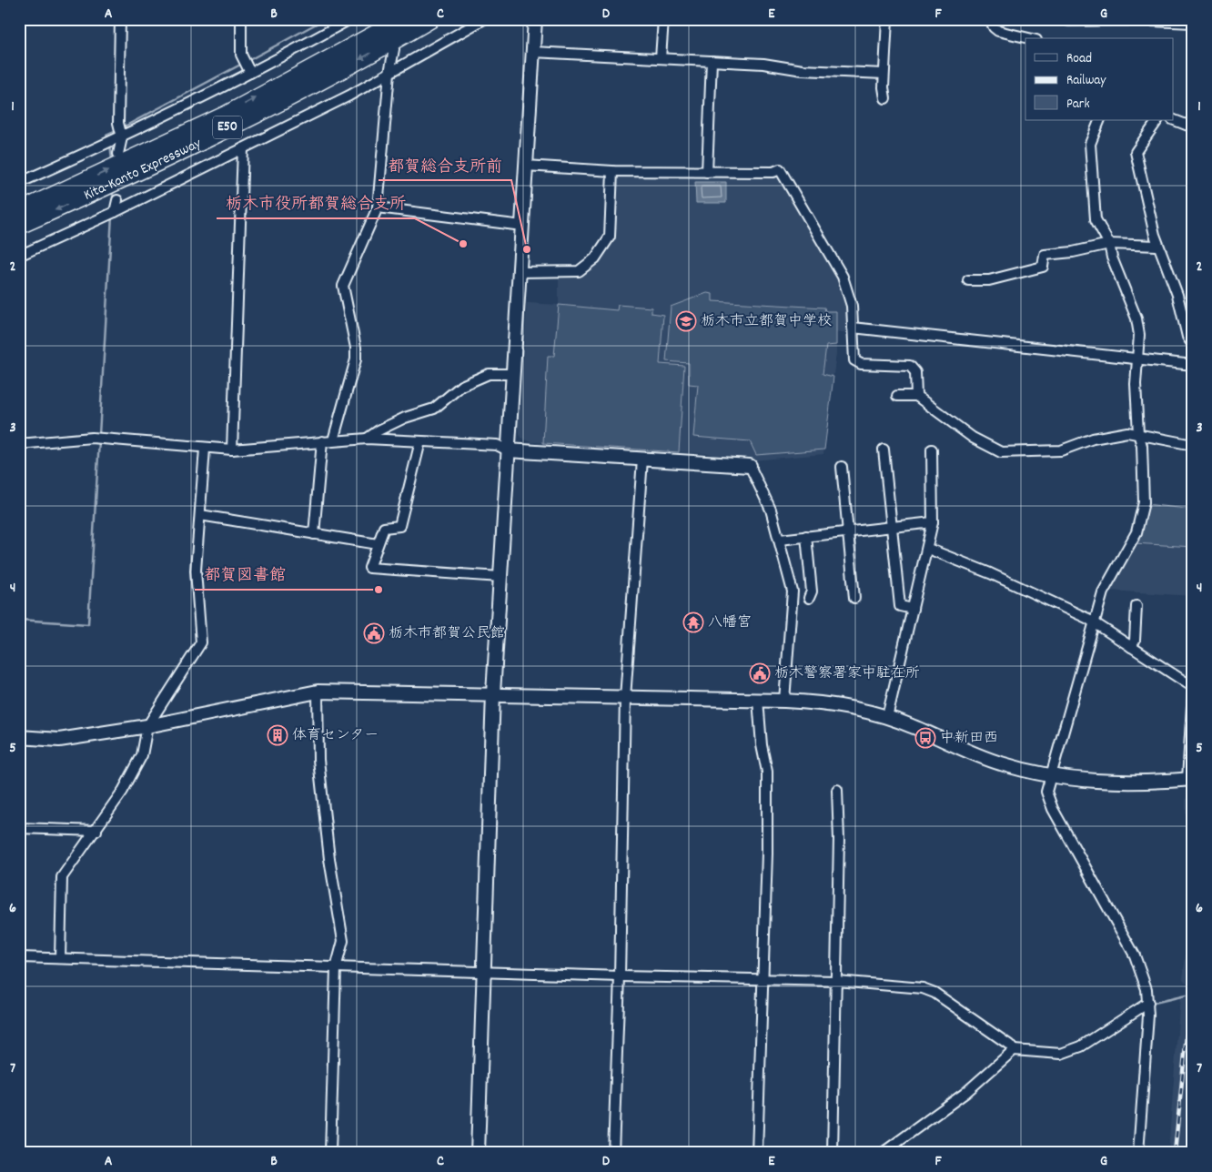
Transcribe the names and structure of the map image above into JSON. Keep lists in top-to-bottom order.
{
  "streets": {
    "highway": ["E50", "Kita-Kanto Expressway"]
  },
  "places": {
    "other": ["栃木市役所都賀総合支所", "都賀総合支所前", "都賀図書館"],
    "school or university": ["栃木市立都賀中学校"],
    "temple": ["八幡宮"],
    "public building": ["栃木市都賀公民館", "栃木警察署家中駐在所"],
    "building": ["体育センター"],
    "bus stop": ["中新田西"]
  },
  "legend": ["Road", "Railway", "Park"],
  "grid": {
    "columns": [
      "A",
      "B",
      "C",
      "D",
      "E",
      "F",
      "G"
    ],
    "rows": [
      "1",
      "2",
      "3",
      "4",
      "5",
      "6",
      "7"
    ]
  }
}
